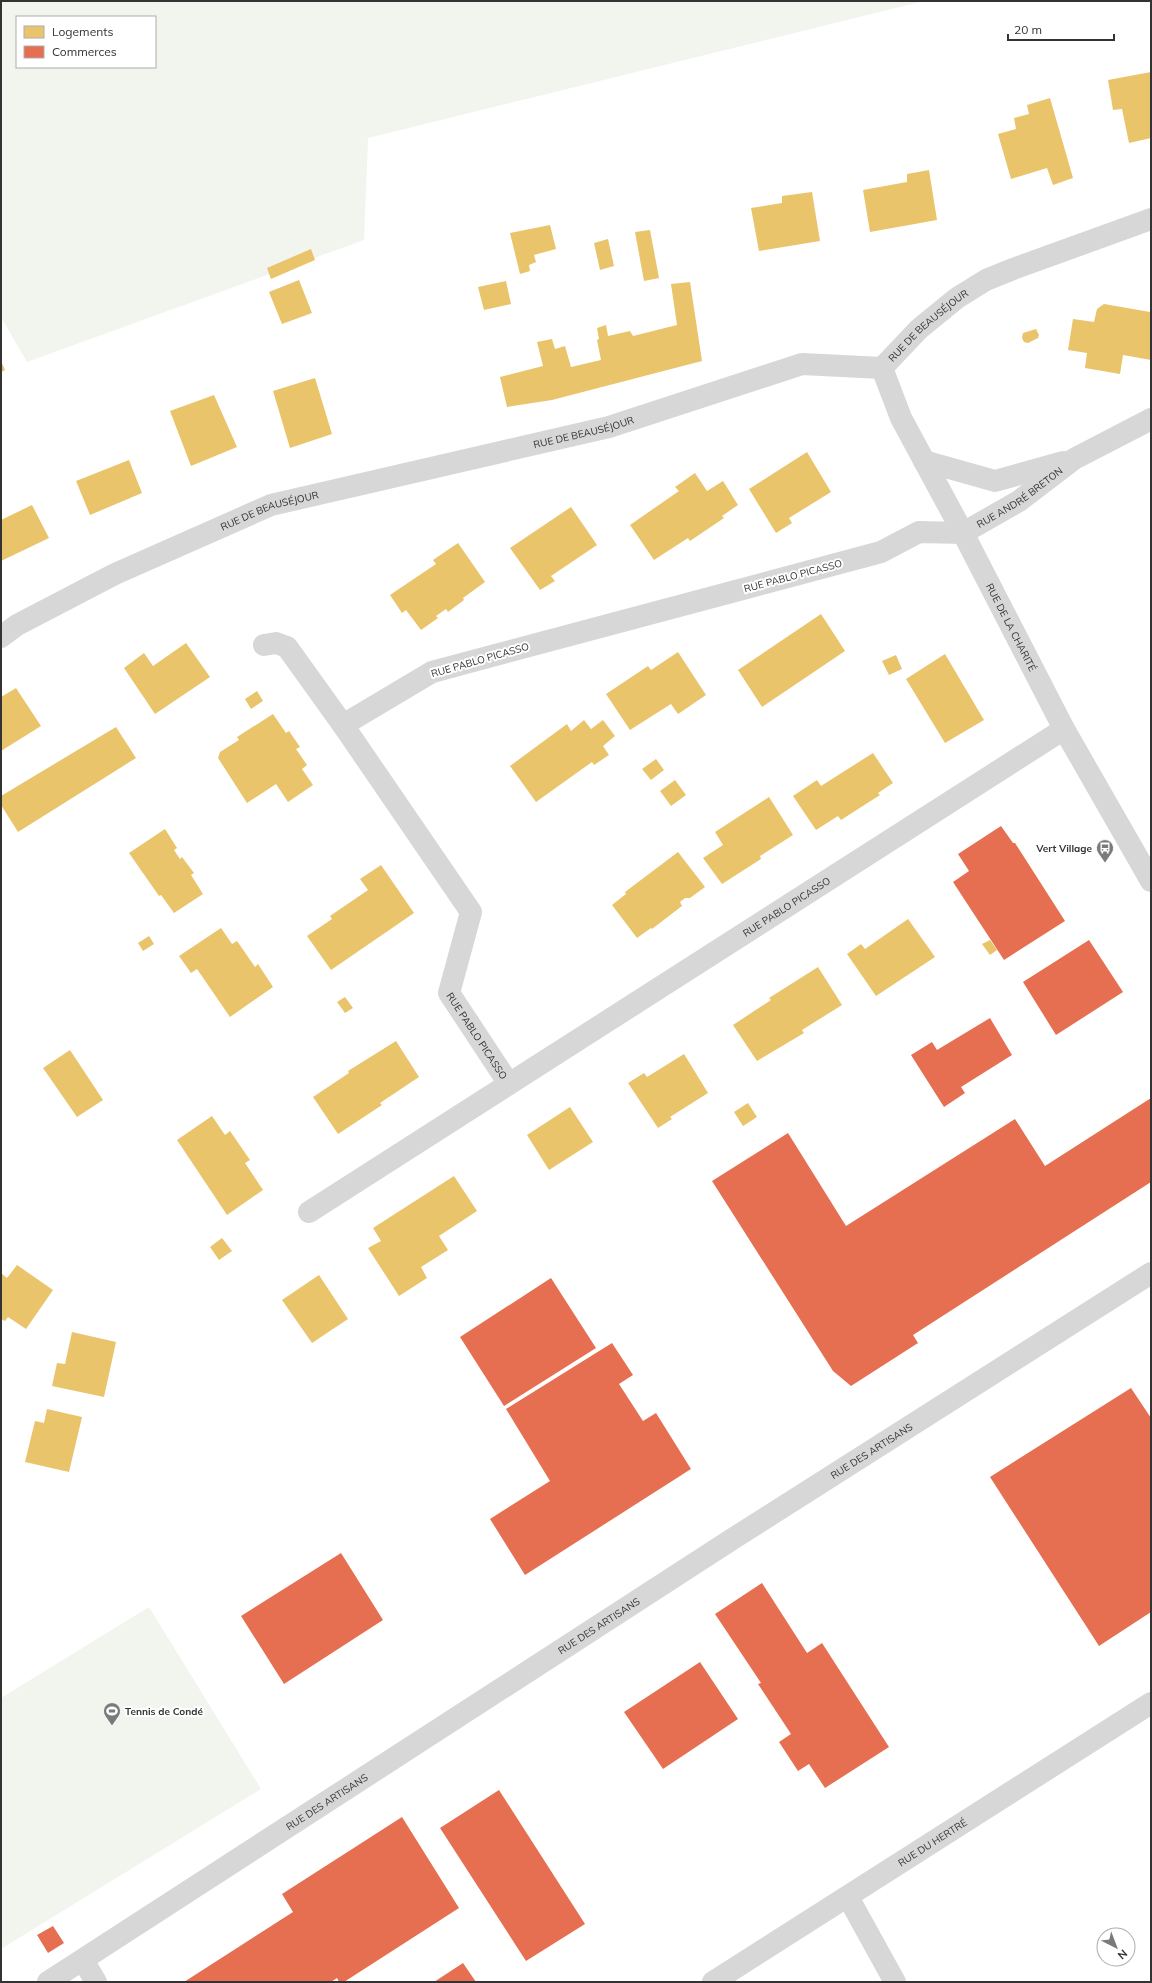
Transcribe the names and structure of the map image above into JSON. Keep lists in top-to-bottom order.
{
  "streets": {
    "street": [
      "RUE DE BEAUSÉJOUR",
      "RUE ANDRÉ BRETON",
      "RUE PABLO PICASSO",
      "RUE DE LA CHARITÉ",
      "RUE DES ARTISANS",
      "RUE DU HERTRÉ"
    ]
  },
  "crossings": [
    ["RUE DE BEAUSÉJOUR", "RUE DE LA CHARITÉ"],
    ["RUE ANDRÉ BRETON", "RUE PABLO PICASSO"],
    ["RUE ANDRÉ BRETON", "RUE DE LA CHARITÉ"],
    ["RUE PABLO PICASSO", "RUE DE LA CHARITÉ"]
  ],
  "places": {
    "bus stop": ["Vert Village"],
    "sports": ["Tennis de Condé"]
  },
  "legend": ["Logements", "Commerces"],
  "scale_bar": "20 m",
  "north": "bottom right"
}
